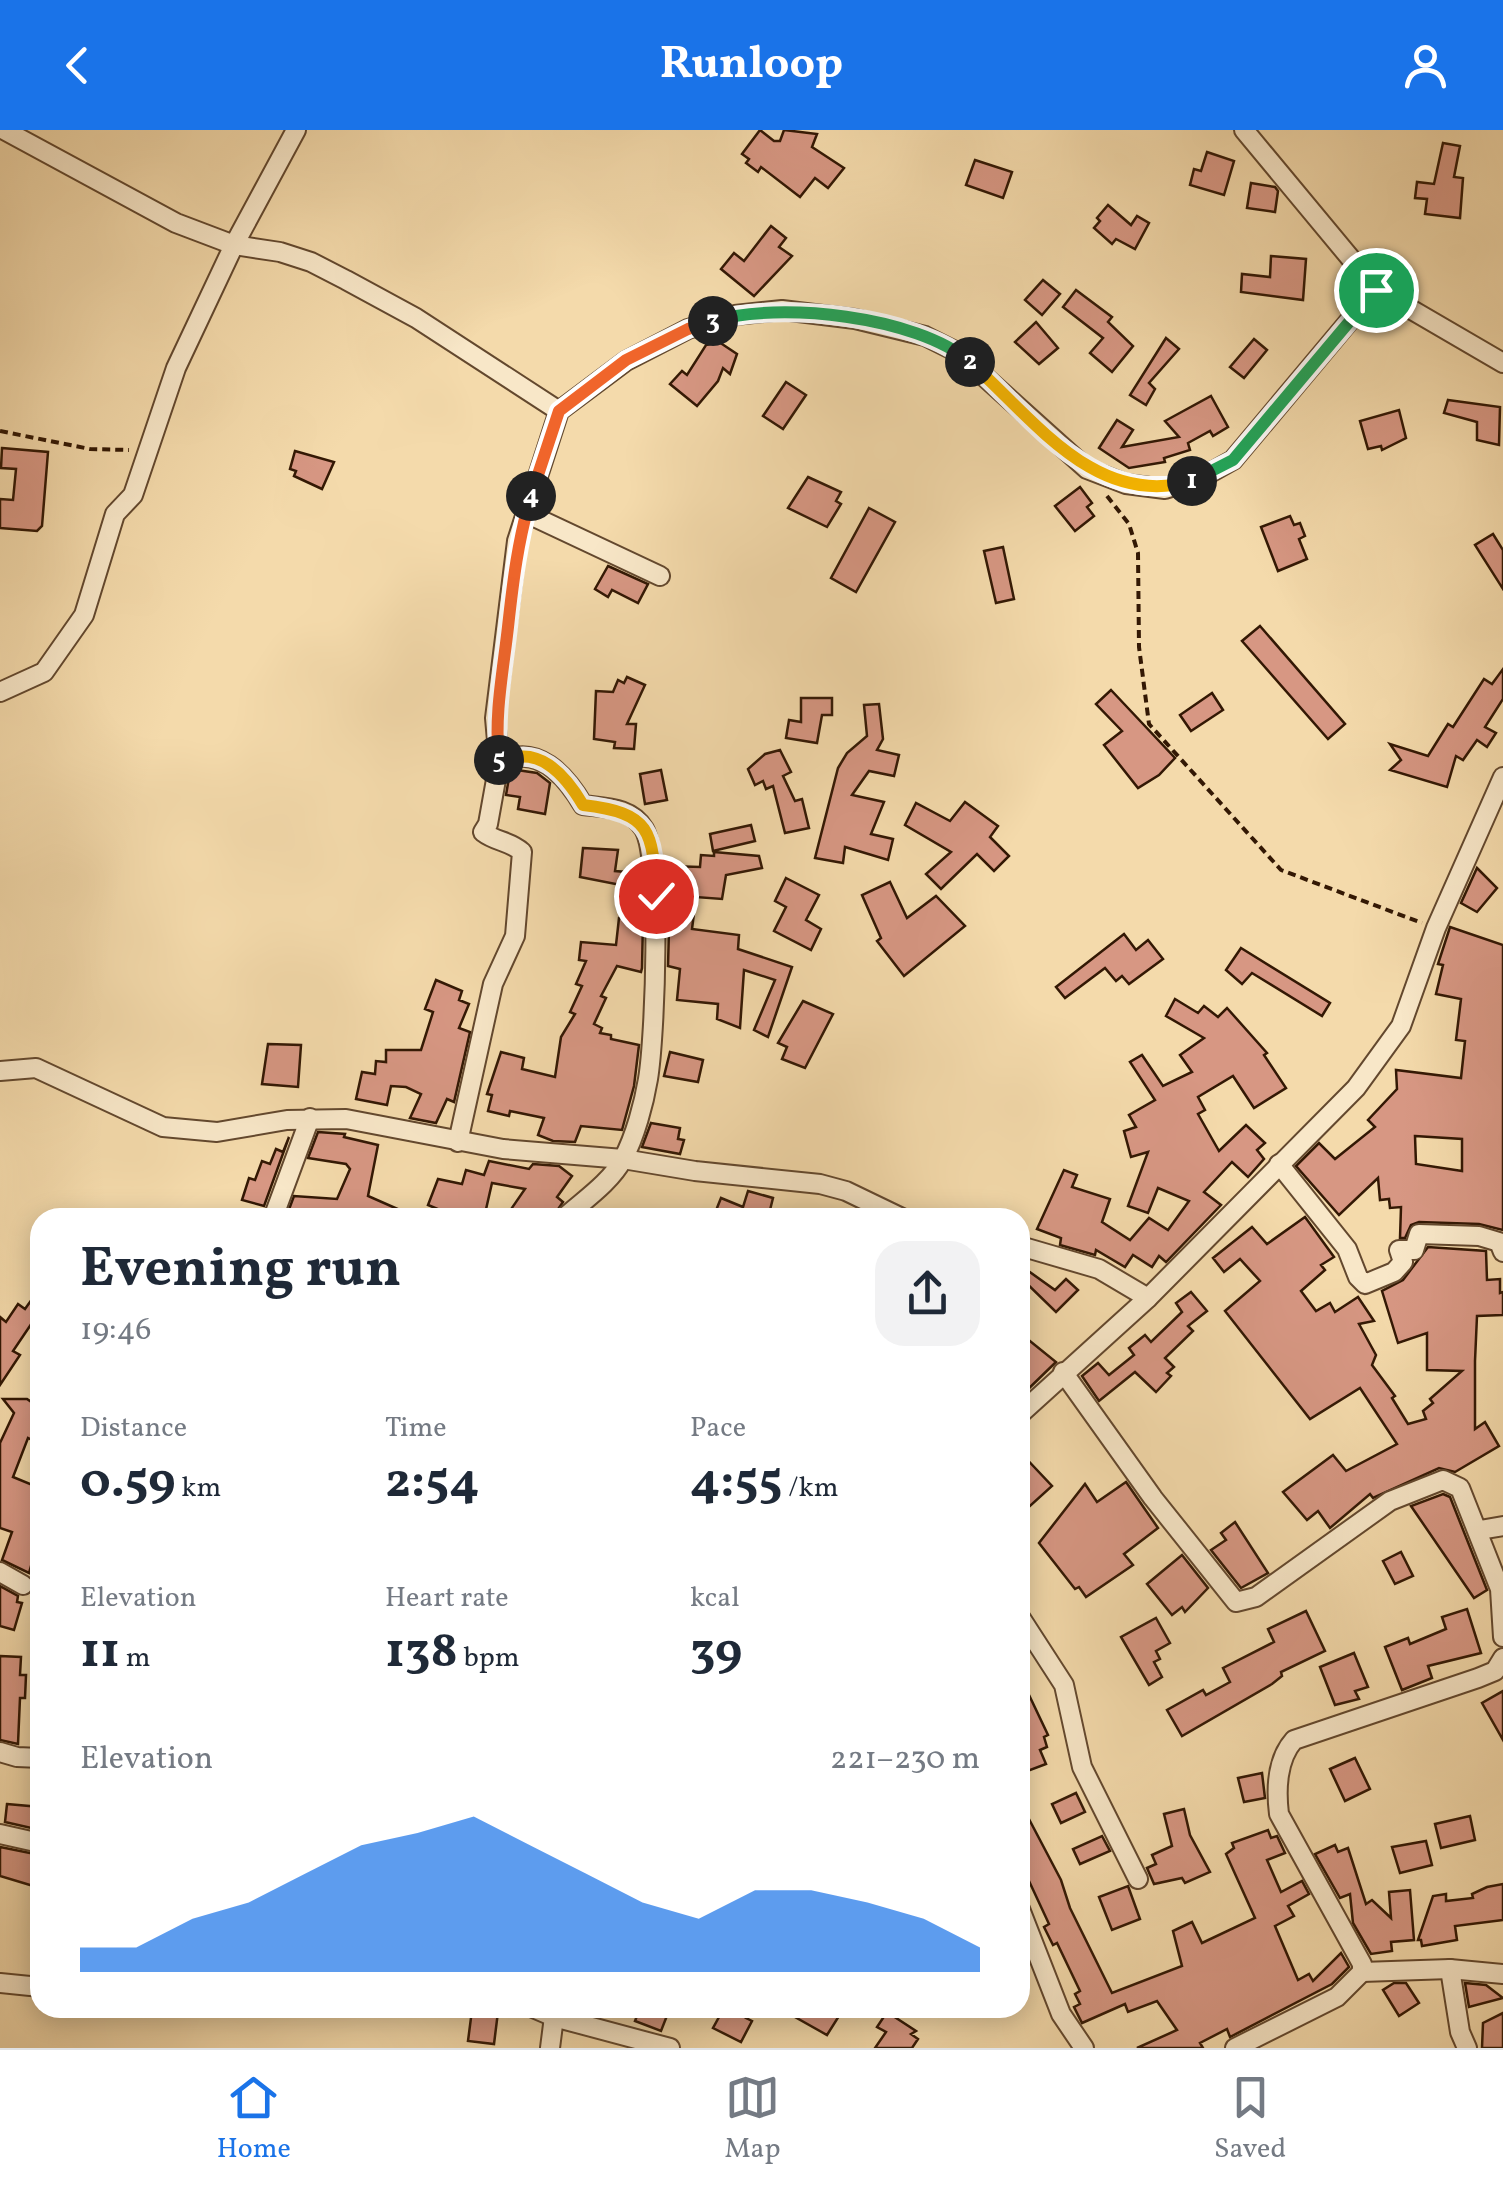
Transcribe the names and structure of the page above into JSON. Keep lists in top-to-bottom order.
{
  "page": {
    "header": "Runloop",
    "pins": [
      "3",
      "2",
      "1",
      "4",
      "5"
    ],
    "heading": ["Evening run", "19:46"],
    "stats": [
      ["Distance", "0.59 km"],
      ["Time", "2:54"],
      ["Pace", "4:55 /km"],
      ["Elevation", "11 m"],
      ["Heart rate", "138 bpm"],
      ["kcal", "39"]
    ],
    "chart": ["Elevation", "221–230 m"],
    "tabs": ["Home", "Map", "Saved"]
  }
}
